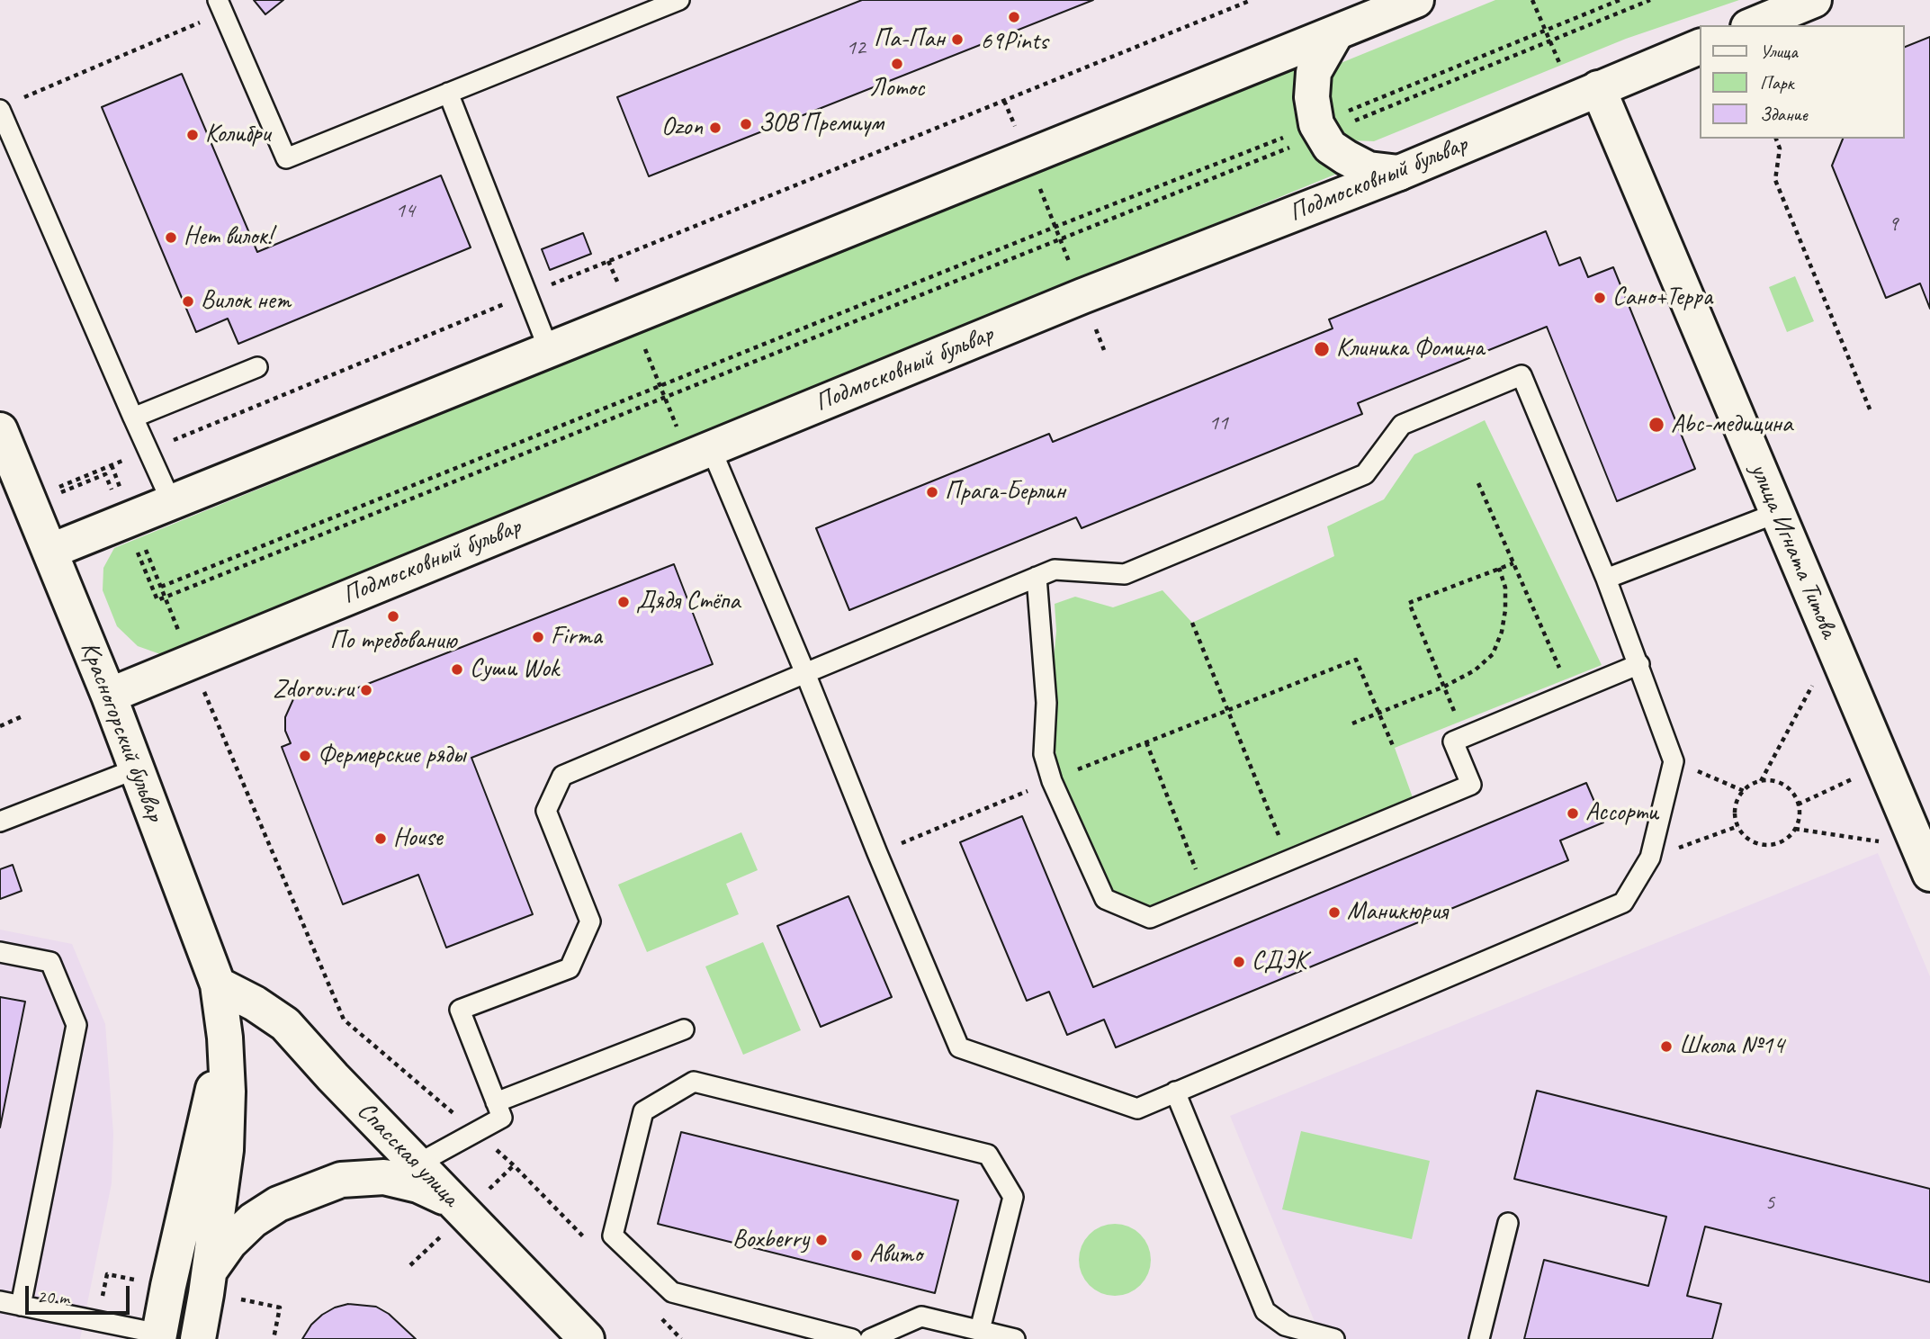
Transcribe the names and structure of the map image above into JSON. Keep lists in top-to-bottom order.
{
  "streets": {
    "street": [
      "Подмосковный бульвар",
      "улица Игната Титова",
      "Красногорский бульвар",
      "Спасская улица"
    ]
  },
  "crossings": [
    ["Подмосковный бульвар", "улица Игната Титова"],
    ["Подмосковный бульвар", "Красногорский бульвар"],
    ["Красногорский бульвар", "Спасская улица"]
  ],
  "places": [
    "69Pints",
    "Па-Пан",
    "Лотос",
    "ЗОВ Премиум",
    "Ozon",
    "Колибри",
    "Нет вилок!",
    "Сано+Терра",
    "Вилок нет",
    "Клиника Фомина",
    "Abc-медицина",
    "Прага-Берлин",
    "Дядя Стёпа",
    "По требованию",
    "Firma",
    "Суши Wok",
    "Zdorov.ru",
    "Фермерские ряды",
    "Ассорти",
    "House",
    "Маникюрия",
    "СДЭК",
    "Школа №14",
    "Boxberry",
    "Авито"
  ],
  "house_numbers": [
    "12",
    "14",
    "9",
    "11",
    "5"
  ],
  "legend": ["Улица", "Парк", "Здание"],
  "scale_bar": "20 m"
}
